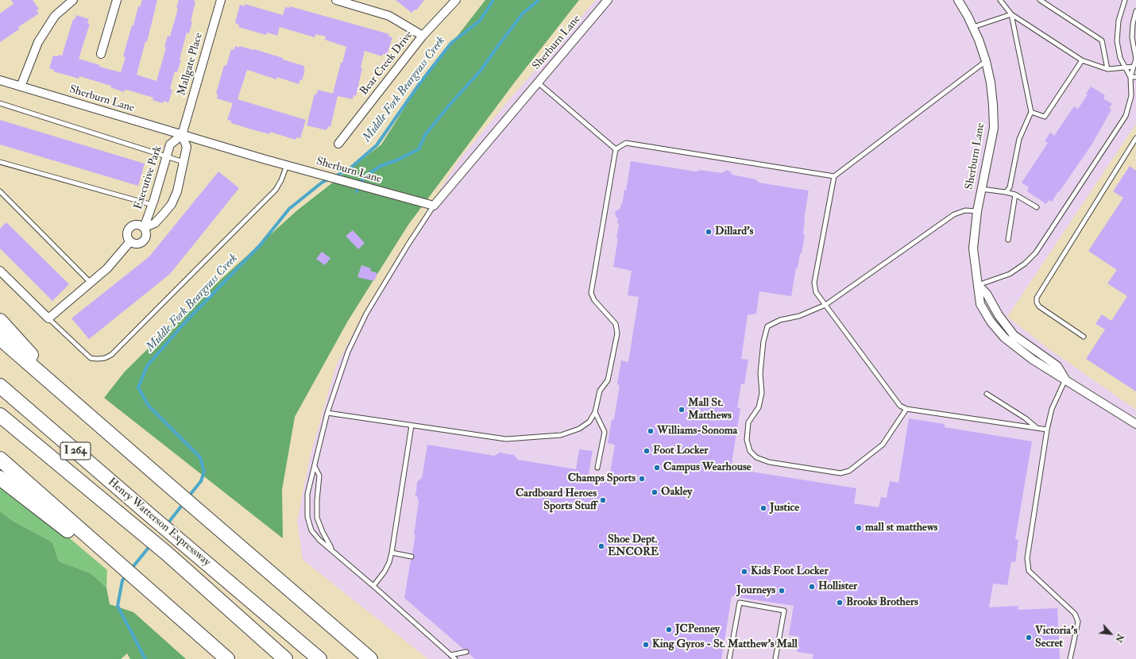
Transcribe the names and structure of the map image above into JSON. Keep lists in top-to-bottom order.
{
  "streets": {
    "highway": ["I 264", "Henry Watterson Expressway"],
    "street": [
      "Sherburn Lane",
      "Bear Creek Drive",
      "Mallgate Place",
      "Executive Park"
    ]
  },
  "crossings": [
    ["Sherburn Lane", "Mallgate Place"],
    ["Sherburn Lane", "Executive Park"],
    ["Mallgate Place", "Executive Park"]
  ],
  "water": ["Middle Fork Beargrass Creek"],
  "places": [
    "Dillard's",
    "Mall St. Matthews",
    "Williams-Sonoma",
    "Foot Locker",
    "Campus Wearhouse",
    "Champs Sports",
    "Oakley",
    "Cardboard Heroes Sports Stuff",
    "Justice",
    "mall st matthews",
    "Shoe Dept. ENCORE",
    "Kids Foot Locker",
    "Hollister",
    "Journeys",
    "Brooks Brothers",
    "JCPenney",
    "Victoria's Secret",
    "King Gyros - St. Matthew’s Mall"
  ],
  "north": "bottom right"
}
